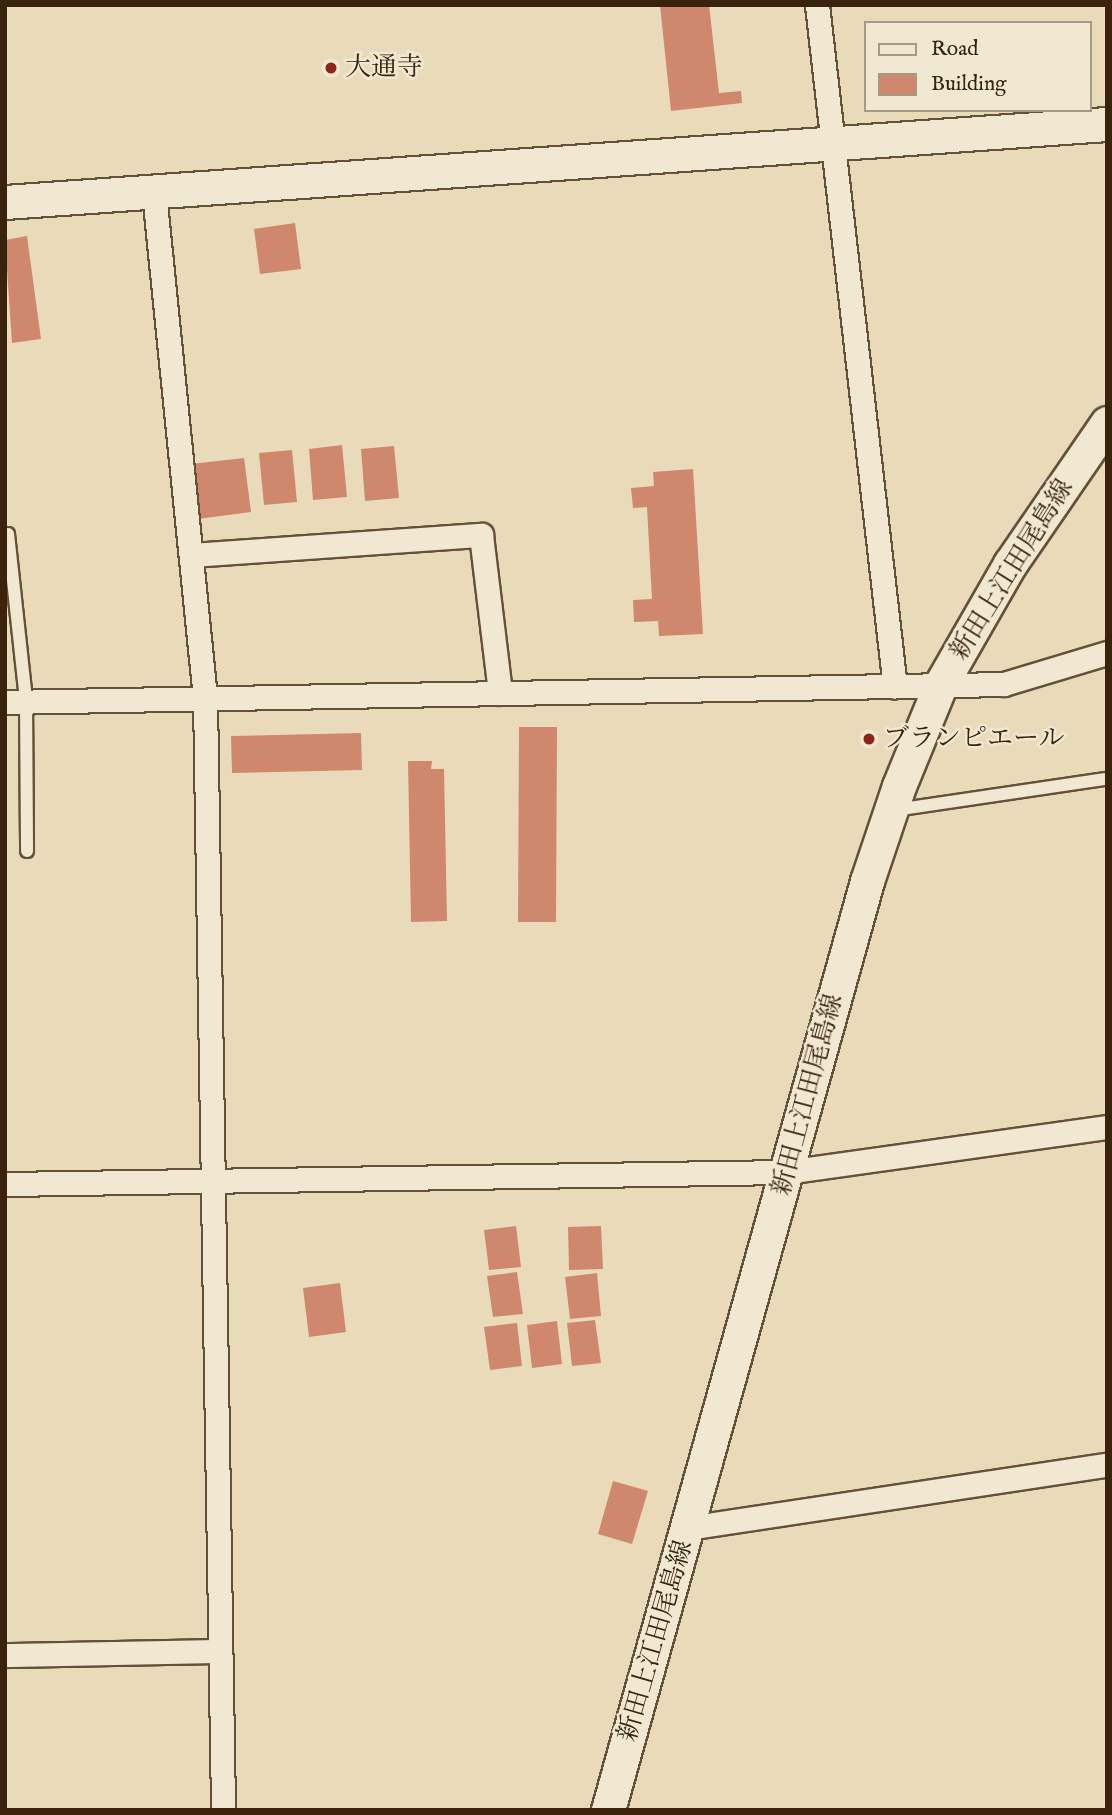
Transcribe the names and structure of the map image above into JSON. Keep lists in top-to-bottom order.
{
  "streets": {
    "main road": ["新田上江田尾島線"]
  },
  "places": ["大通寺", "ブランピエール"],
  "legend": ["Road", "Building"]
}
